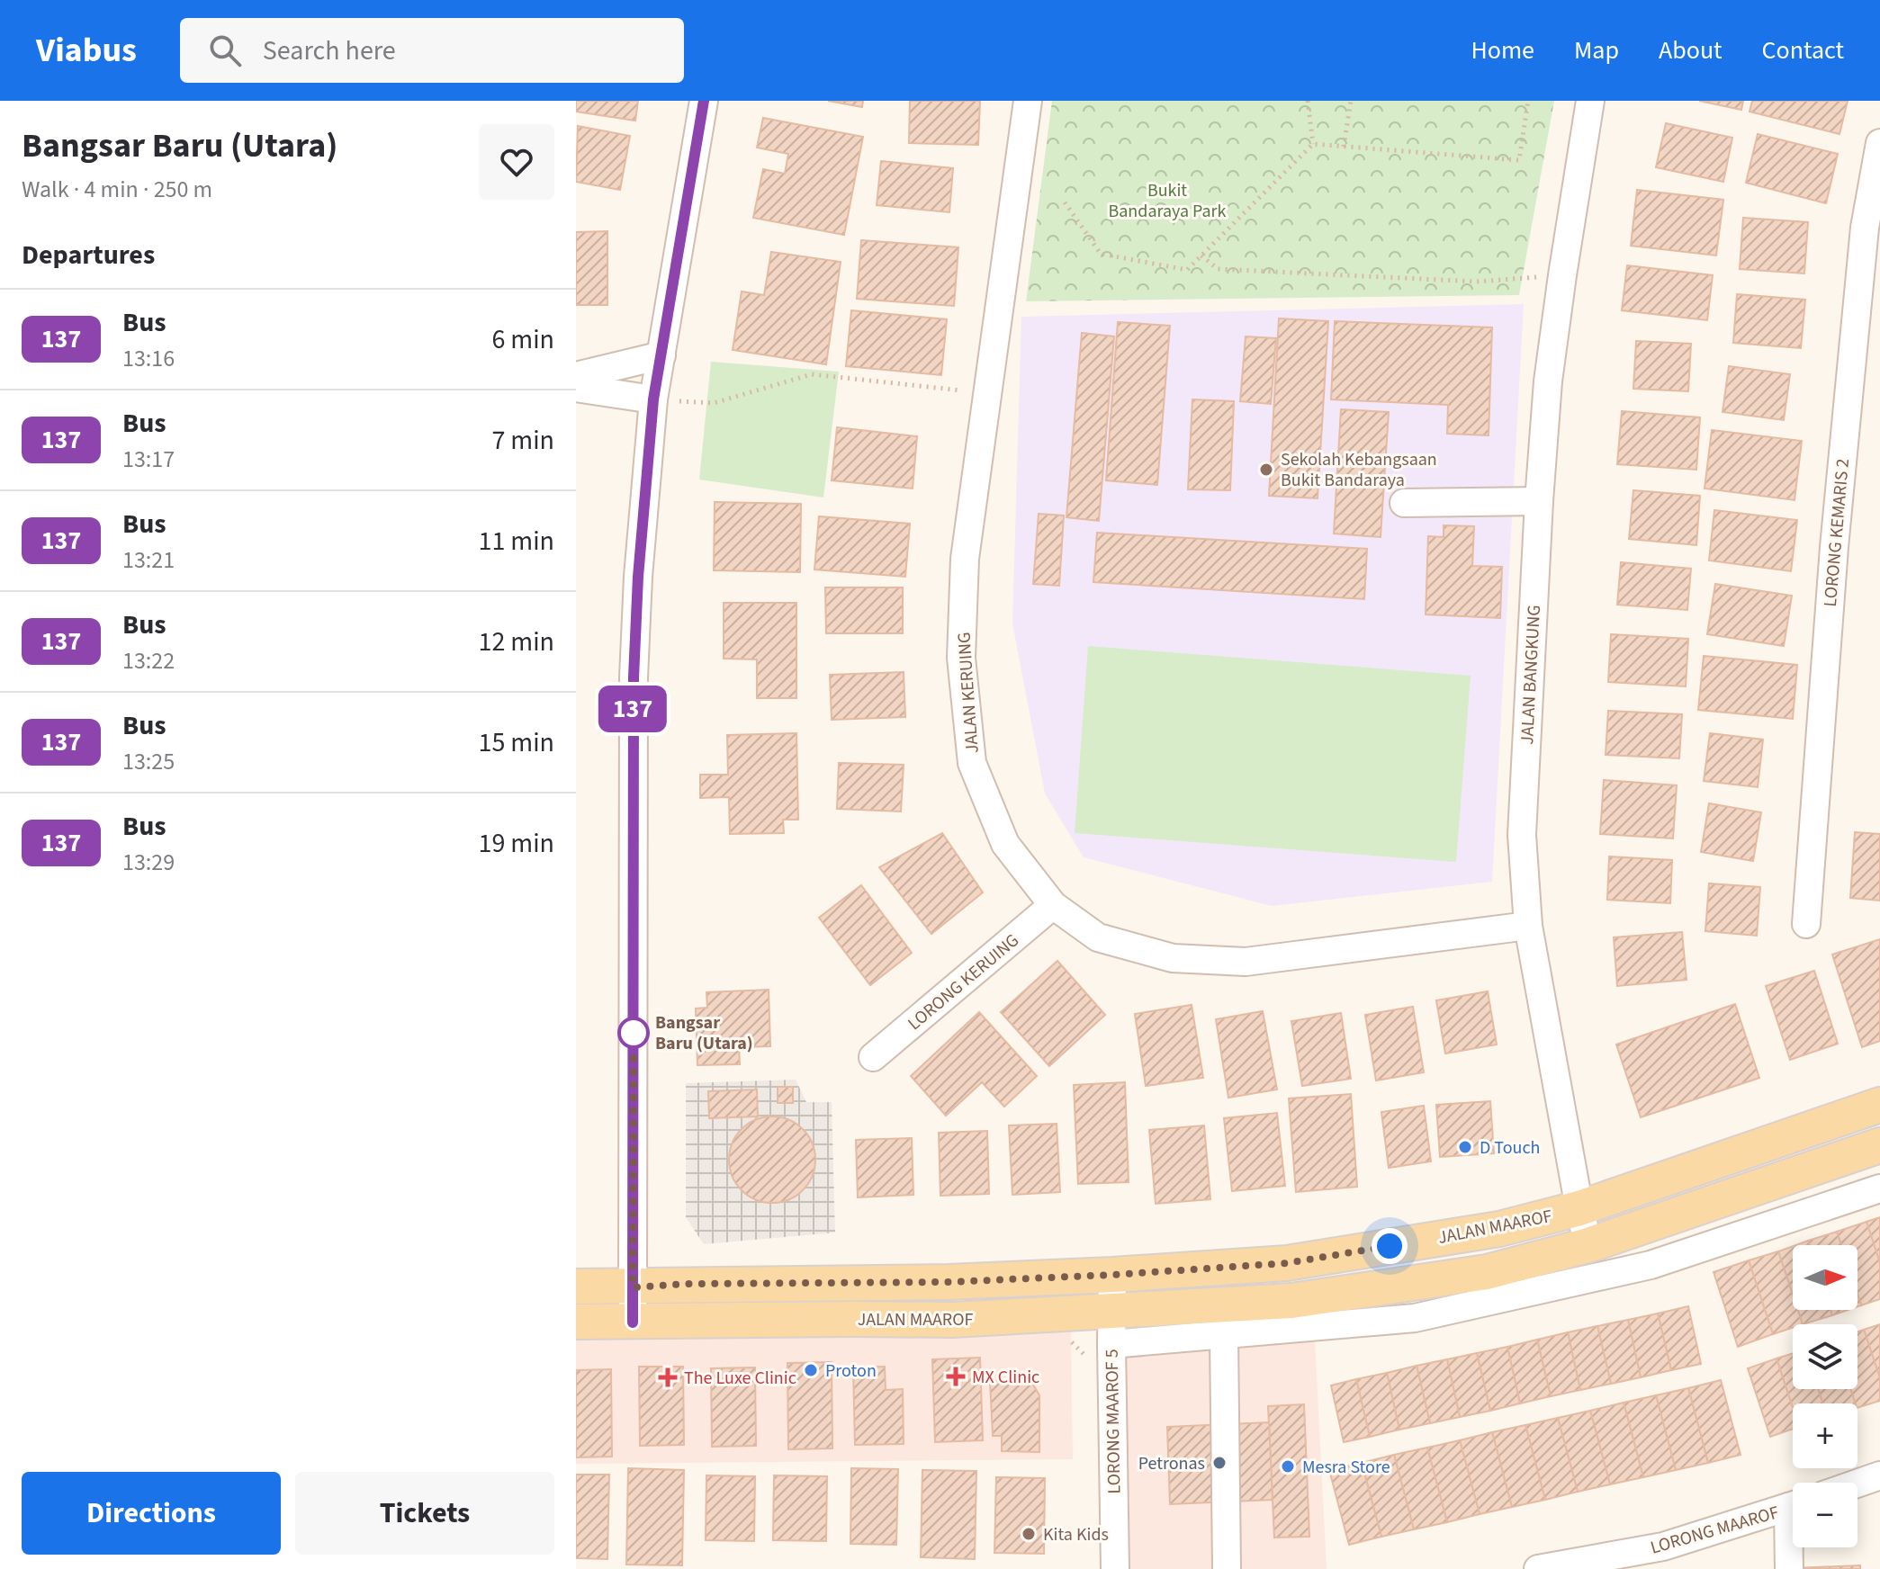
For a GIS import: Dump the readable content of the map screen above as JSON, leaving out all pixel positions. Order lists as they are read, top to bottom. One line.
{"streets":{"main road":["JALAN MAAROF"],"street":["LORONG KEMARIS 2","JALAN BANGKUNG","JALAN KERUING","LORONG KERUING","LORONG MAAROF 5","LORONG MAAROF"]},"crossings":[["JALAN BANGKUNG","JALAN KERUING"],["JALAN BANGKUNG","JALAN MAAROF"],["JALAN KERUING","LORONG KERUING"],["JALAN MAAROF","LORONG MAAROF 5"]],"parks":["Bukit Bandaraya Park"],"places":{"other":["Sekolah Kebangsaan Bukit Bandaraya","Bangsar Baru (Utara)","D Touch","Proton","Petronas","Mesra Store","Kita Kids"],"health":["MX Clinic","The Luxe Clinic"]},"lines":["bus line 137"],"north":"right","page":{"header":"Viabus","search":"Search here","nav":["Home","Map","About","Contact"],"heading":[["Bangsar Baru (Utara)","Walk · 4 min · 250 m"],"Departures"],"on_map":"137","list":[{"mark":"137","name":"Bus","note":"13:16","value":"6 min"},{"mark":"137","name":"Bus","note":"13:17","value":"7 min"},{"mark":"137","name":"Bus","note":"13:21","value":"11 min"},{"mark":"137","name":"Bus","note":"13:22","value":"12 min"},{"mark":"137","name":"Bus","note":"13:25","value":"15 min"},{"mark":"137","name":"Bus","note":"13:29","value":"19 min"}],"map_buttons":["+","−"],"buttons":["Directions","Tickets"]}}
